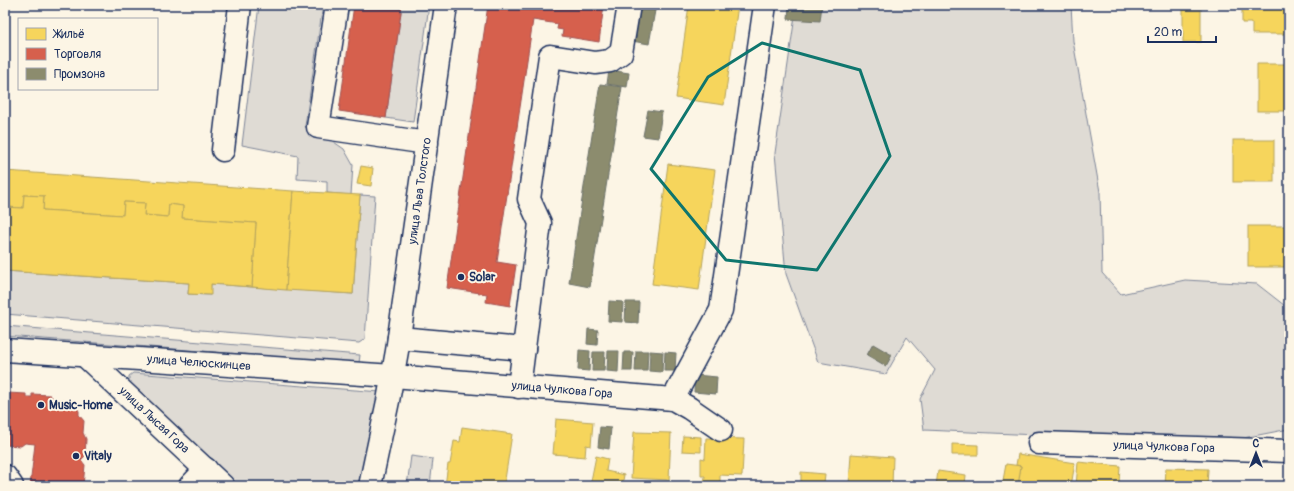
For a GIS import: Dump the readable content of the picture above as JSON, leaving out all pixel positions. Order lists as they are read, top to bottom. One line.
{"streets":{"street":["улица Льва Толстого","улица Челюскинцев","улица Чулкова Гора","улица Лысая Гора"]},"crossings":[["улица Льва Толстого","улица Челюскинцев"],["улица Льва Толстого","улица Чулкова Гора"],["улица Челюскинцев","улица Чулкова Гора"],["улица Челюскинцев","улица Лысая Гора"]],"places":["Solar","Music-Home","Vitaly"],"legend":["Жильё","Торговля","Промзона"],"scale_bar":"20 m","north":"top"}
